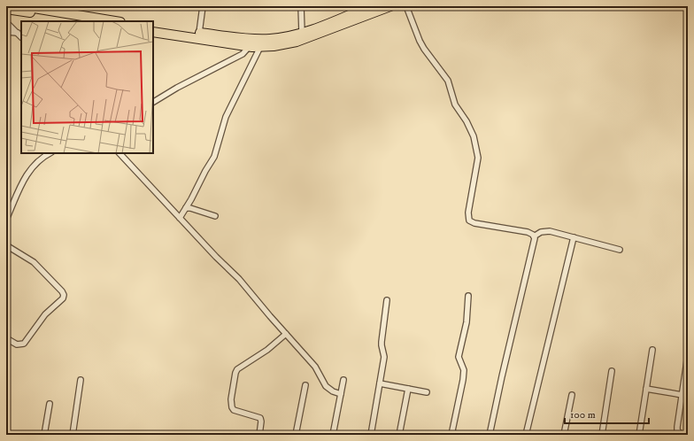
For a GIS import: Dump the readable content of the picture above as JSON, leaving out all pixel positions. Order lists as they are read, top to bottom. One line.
{"scale_bar":"100 m"}
